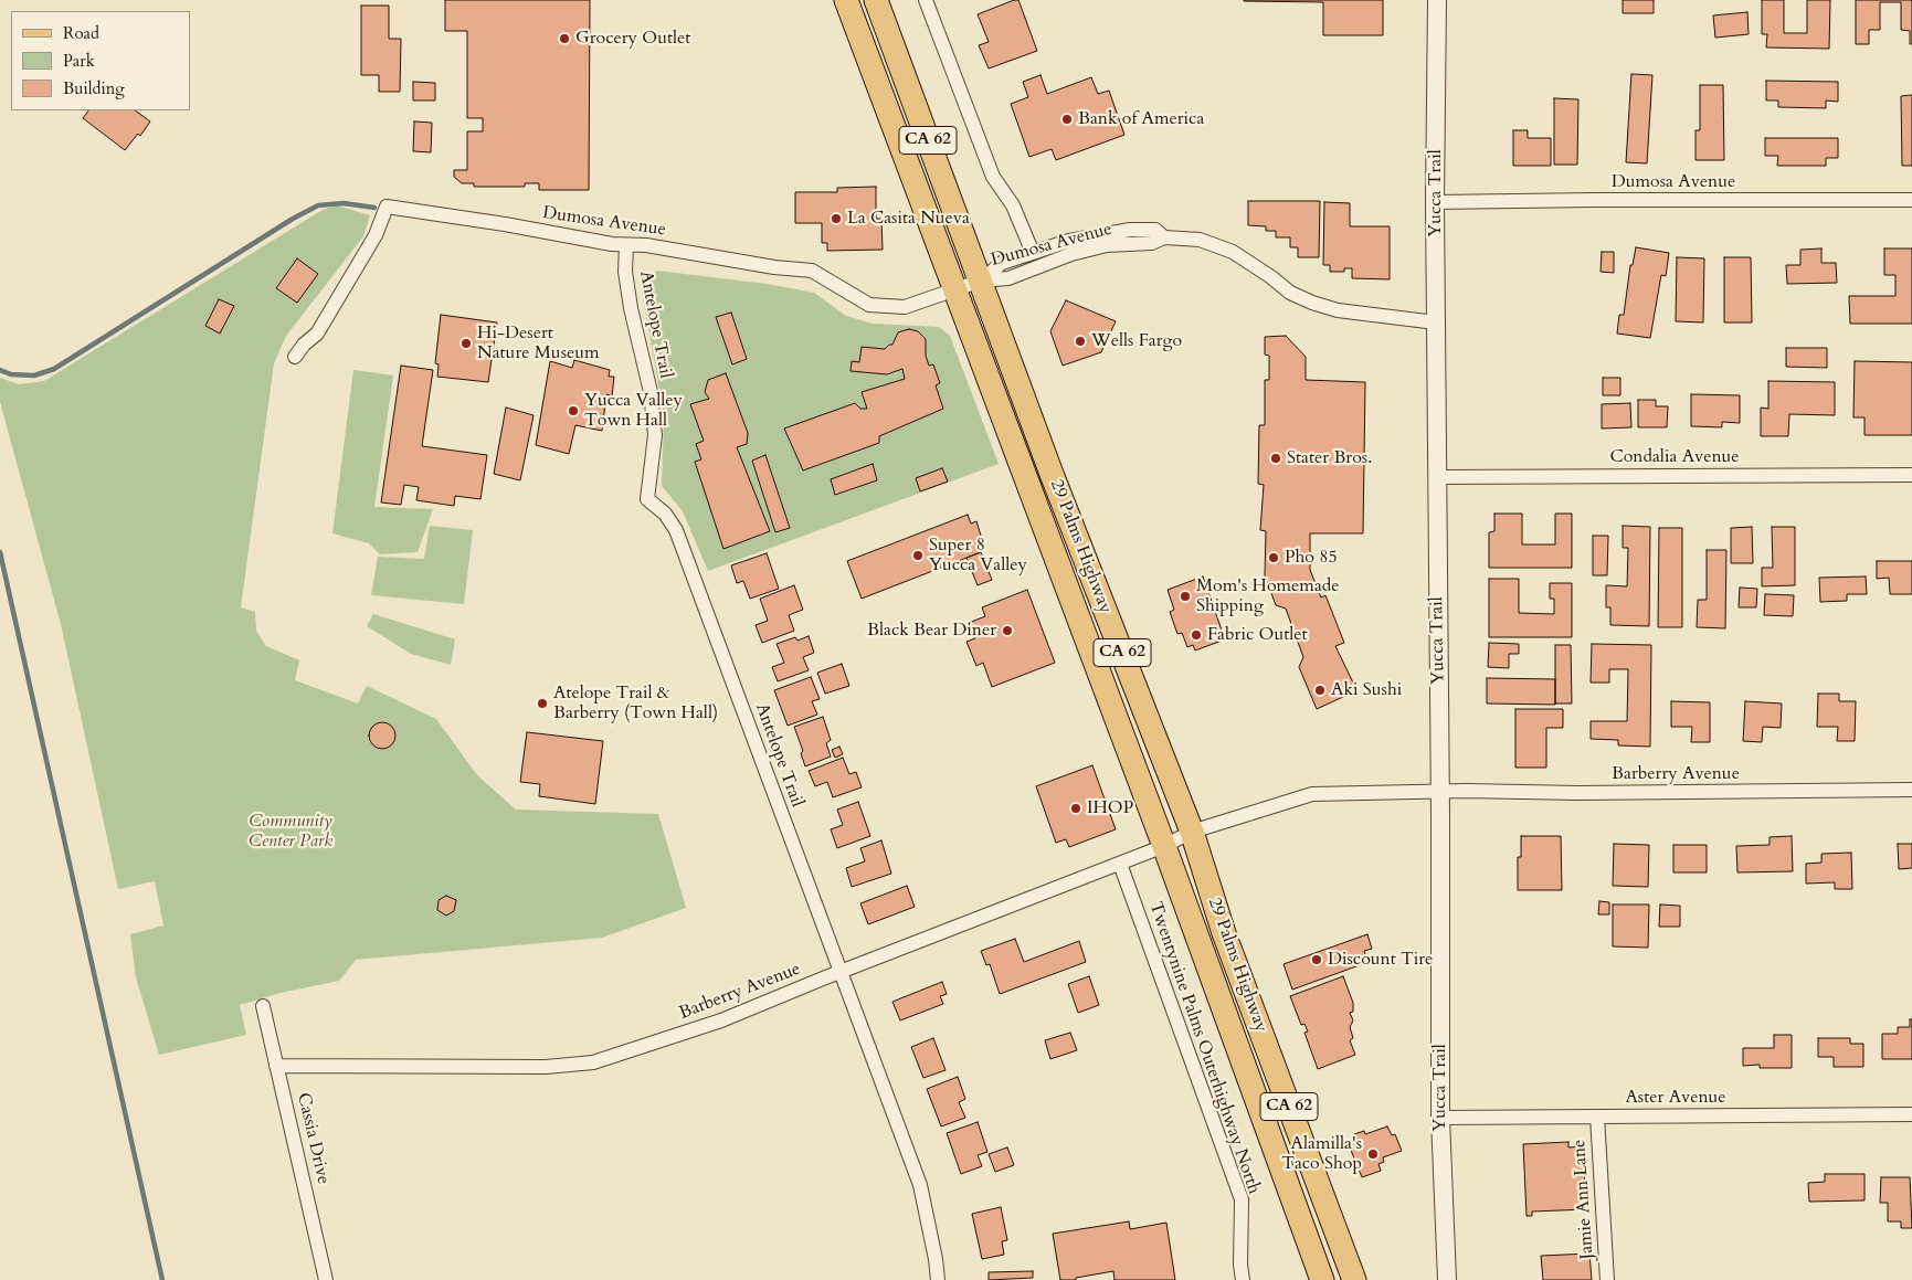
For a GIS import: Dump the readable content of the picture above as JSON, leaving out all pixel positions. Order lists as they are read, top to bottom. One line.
{"streets":{"main road":["CA 62","29 Palms Highway"],"street":["Dumosa Avenue","Yucca Trail","Antelope Trail","Condalia Avenue","Barberry Avenue","Twentynine Palms Outerhighway North","Aster Avenue","Cassia Drive","Jamie Ann Lane"]},"crossings":[["Dumosa Avenue","Yucca Trail"],["Dumosa Avenue","Antelope Trail"],["Dumosa Avenue","29 Palms Highway"],["Yucca Trail","Condalia Avenue"],["Yucca Trail","Barberry Avenue"],["Yucca Trail","Aster Avenue"],["Antelope Trail","Barberry Avenue"],["29 Palms Highway","Barberry Avenue"],["Barberry Avenue","Twentynine Palms Outerhighway North"],["Barberry Avenue","Cassia Drive"],["Aster Avenue","Jamie Ann Lane"]],"parks":["Community Center Park"],"places":["Grocery Outlet","Bank of America","La Casita Nueva","Wells Fargo","Hi-Desert Nature Museum","Yucca Valley Town Hall","Stater Bros.","Super 8 Yucca Valley","Pho 85","Mom's Homemade Shipping","Black Bear Diner","Fabric Outlet","Aki Sushi","Atelope Trail & Barberry (Town Hall)","IHOP","Discount Tire","Alamilla's Taco Shop"],"legend":["Road","Park","Building"]}
